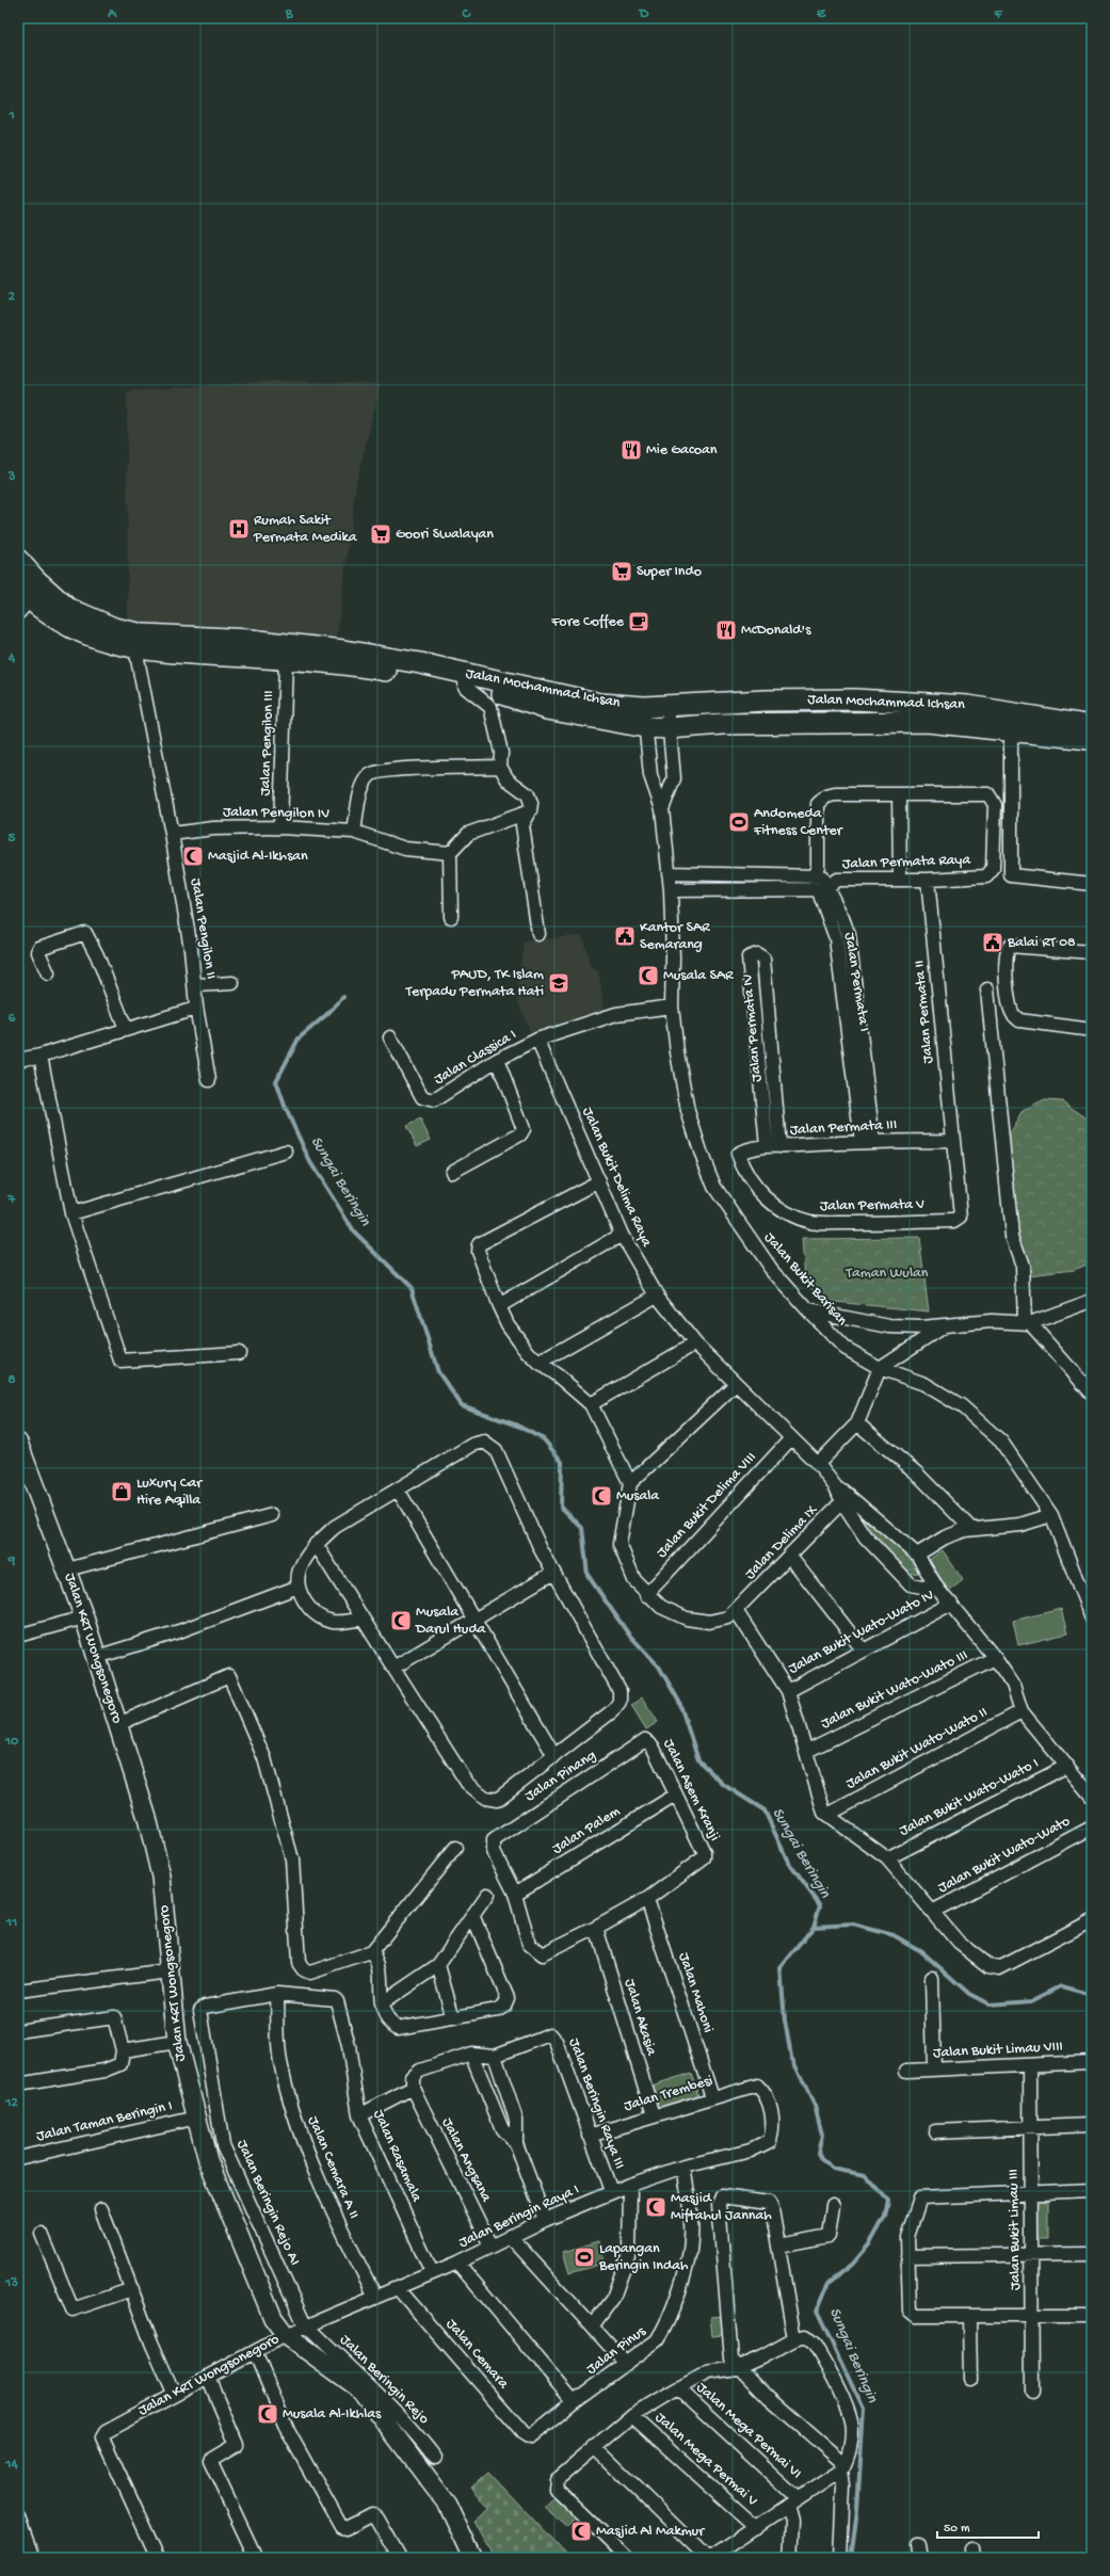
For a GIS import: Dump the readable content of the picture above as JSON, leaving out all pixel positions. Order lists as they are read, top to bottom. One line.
{"streets":{"main road":["Jalan Mochammad Ichsan"],"street":["Jalan Pengilon III","Jalan Pengilon IV","Jalan Permata Raya","Jalan Pengilon II","Jalan Permata I","Jalan Permata II","Jalan Permata IV","Jalan Classica I","Jalan Permata III","Jalan Bukit Delima Raya","Jalan Permata V","Jalan Bukit Barisan","Jalan Bukit Delima VIII","Jalan Delima IX","Jalan Bukit Wato-Wato IV","Jalan KRT Wongsonegoro","Jalan Bukit Wato-Wato III","Jalan Bukit Wato-Wato II","Jalan Pinang","Jalan Asem Kranji","Jalan Bukit Wato-Wato I","Jalan Palem","Jalan Bukit Wato-Wato","Jalan Mahoni","Jalan Akasia","Jalan Bukit Limau VIII","Jalan Trembesi","Jalan Beringin Raya III","Jalan Taman Beringin I","Jalan Rasamala","Jalan Angsana","Jalan Cemara A II","Jalan Beringin Rejo AI","Jalan Beringin Raya I","Jalan Bukit Limau III","Jalan Pinus","Jalan Cemara","Jalan Beringin Rejo","Jalan Mega Permai VI","Jalan Mega Permai V"]},"crossings":[["Jalan Mochammad Ichsan","Jalan Pengilon III"],["Jalan Mochammad Ichsan","Jalan Pengilon II"],["Jalan Mochammad Ichsan","Jalan Bukit Barisan"],["Jalan Pengilon III","Jalan Pengilon IV"],["Jalan Pengilon IV","Jalan Pengilon II"],["Jalan Permata Raya","Jalan Permata I"],["Jalan Permata Raya","Jalan Permata II"],["Jalan Permata Raya","Jalan Bukit Barisan"],["Jalan Permata I","Jalan Permata III"],["Jalan Permata II","Jalan Permata III"],["Jalan Permata II","Jalan Permata V"],["Jalan Permata IV","Jalan Permata III"],["Jalan Classica I","Jalan Bukit Delima Raya"],["Jalan Classica I","Jalan Bukit Barisan"],["Jalan Permata III","Jalan Permata V"],["Jalan Bukit Delima Raya","Jalan Bukit Delima VIII"],["Jalan Bukit Delima Raya","Jalan Delima IX"],["Jalan KRT Wongsonegoro","Jalan Taman Beringin I"],["Jalan KRT Wongsonegoro","Jalan Beringin Raya I"],["Jalan Bukit Wato-Wato II","Jalan Bukit Wato-Wato"],["Jalan Pinang","Jalan Asem Kranji"],["Jalan Pinang","Jalan Palem"],["Jalan Asem Kranji","Jalan Palem"],["Jalan Asem Kranji","Jalan Mahoni"],["Jalan Bukit Wato-Wato I","Jalan Bukit Wato-Wato"],["Jalan Mahoni","Jalan Trembesi"],["Jalan Akasia","Jalan Trembesi"],["Jalan Bukit Limau VIII","Jalan Bukit Limau III"],["Jalan Trembesi","Jalan Beringin Raya III"],["Jalan Trembesi","Jalan Beringin Raya I"],["Jalan Beringin Raya III","Jalan Beringin Raya I"],["Jalan Rasamala","Jalan Cemara A II"],["Jalan Rasamala","Jalan Beringin Rejo AI"],["Jalan Rasamala","Jalan Beringin Raya I"],["Jalan Angsana","Jalan Beringin Raya I"],["Jalan Cemara A II","Jalan Beringin Rejo AI"],["Jalan Cemara A II","Jalan Beringin Raya I"],["Jalan Beringin Rejo AI","Jalan Beringin Raya I"],["Jalan Beringin Rejo AI","Jalan Beringin Rejo"],["Jalan Beringin Raya I","Jalan Pinus"],["Jalan Beringin Raya I","Jalan Cemara"],["Jalan Beringin Raya I","Jalan Beringin Rejo"],["Jalan Pinus","Jalan Cemara"]],"water":["Sungai Beringin"],"parks":["Taman Wulan"],"places":{"restaurant":["Mie Gacoan","McDonald's"],"hospital":["Rumah Sakit Permata Medika"],"supermarket":["Goori Swalayan","Super Indo"],"cafe":["Fore Coffee"],"sports":["Andomeda Fitness Center","Lapangan Beringin Indah"],"mosque":["Masjid Al-Ikhsan","Musala SAR","Musala","Musala Darul Huda","Masjid Miftahul Jannah","Musala Al-Ikhlas","Masjid Al Makmur"],"public building":["Kantor SAR Semarang","Balai RT 08"],"school or university":["PAUD, TK Islam Terpadu Permata Hati"],"shop":["Luxury Car Hire Aqilla"]},"scale_bar":"50 m","grid":{"columns":["A","B","C","D","E","F"],"rows":["1","2","3","4","5","6","7","8","9","10","11","12","13","14"]}}
